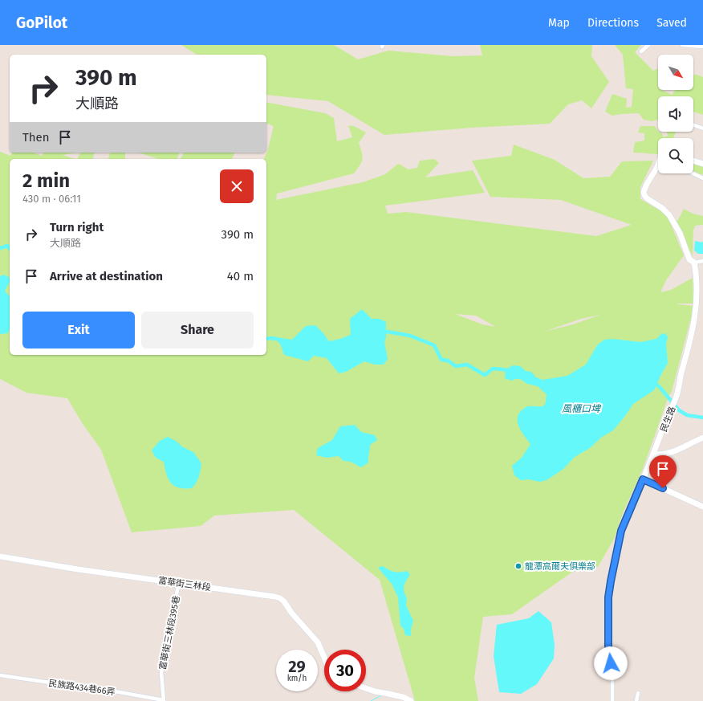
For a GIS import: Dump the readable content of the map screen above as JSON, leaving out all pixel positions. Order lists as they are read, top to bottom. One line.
{"streets":{"street":["民生路","富華街三林段","富華街三林段395巷","民族路434巷66弄"]},"crossings":[["富華街三林段","富華街三林段395巷"],["富華街三林段395巷","民族路434巷66弄"]],"water":["風櫃口埤"],"places":["龍潭高爾夫俱樂部"],"north":"bottom right","page":{"header":"GoPilot","nav":["Map","Directions","Saved"],"turn":["390 m","大順路"],"then":"Then","heading":["2 min","430 m · 06:11"],"list":[{"name":"Turn right","note":"大順路","value":"390 m"},{"name":"Arrive at destination","value":"40 m"}],"buttons":["Exit","Share"],"speed":"29 km/h","limit":"30"}}
